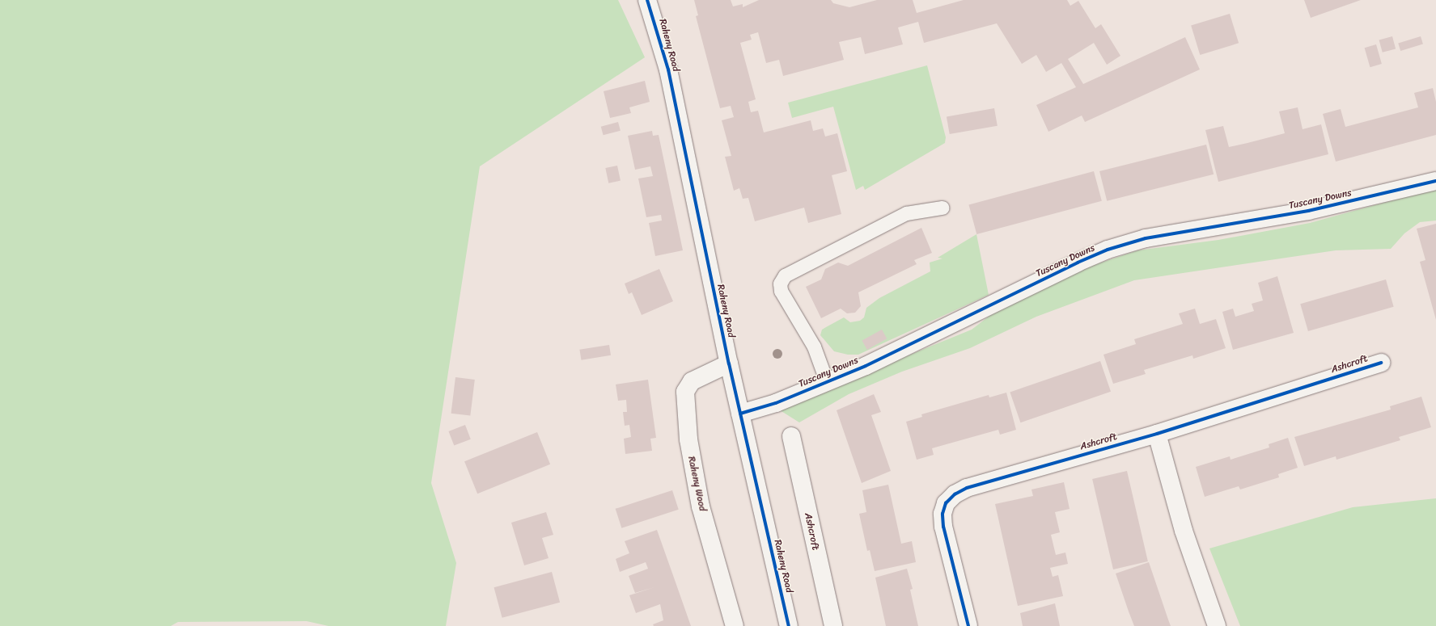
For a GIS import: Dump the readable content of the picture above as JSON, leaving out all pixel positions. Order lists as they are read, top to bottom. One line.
{"streets":{"street":["Raheny Road","Tuscany Downs","Ashcroft","Raheny Wood"]},"crossings":[["Raheny Road","Tuscany Downs"],["Raheny Road","Raheny Wood"]]}
